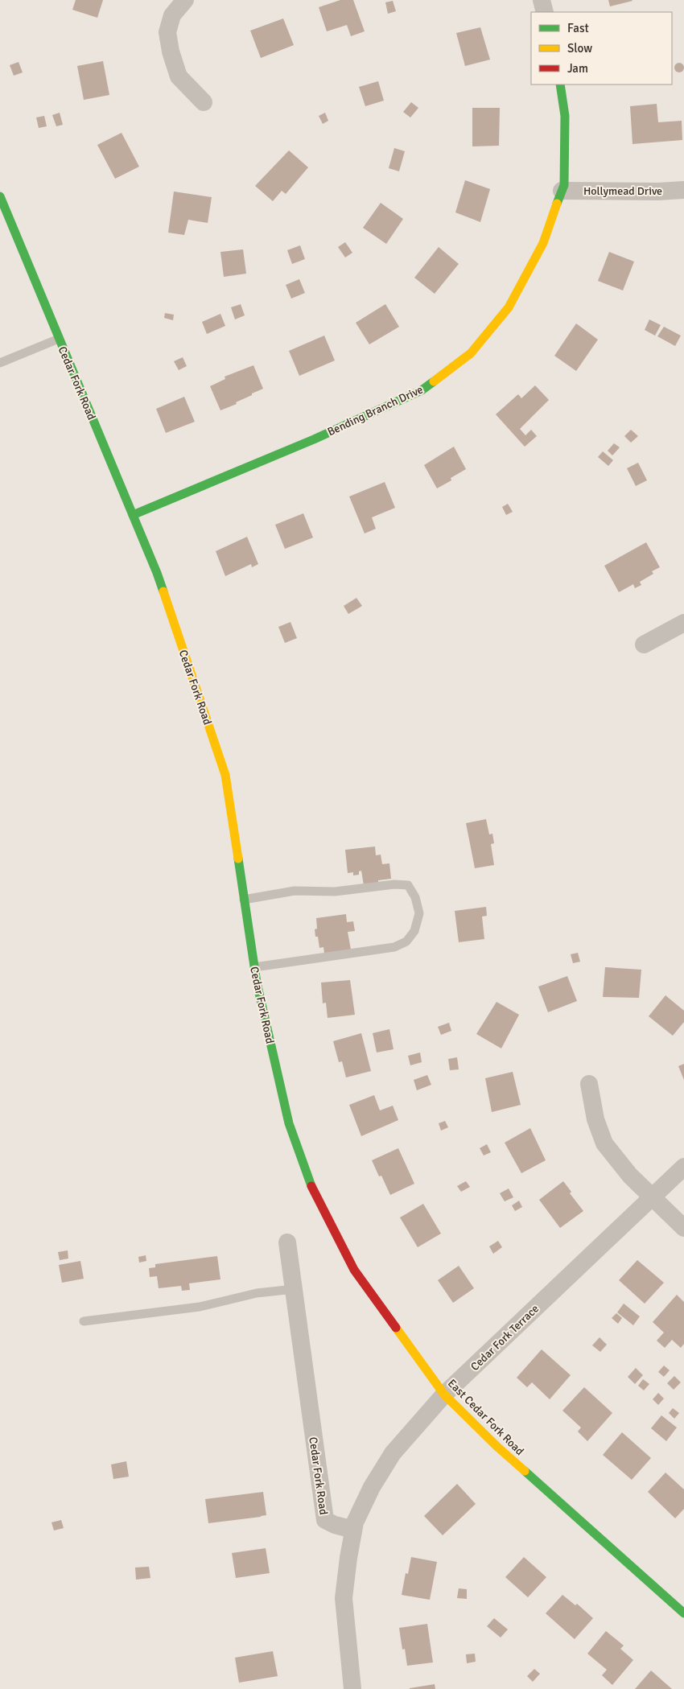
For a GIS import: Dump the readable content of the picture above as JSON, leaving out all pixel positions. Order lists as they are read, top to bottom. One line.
{"streets":{"street":["Hollymead Drive","Cedar Fork Road","Bending Branch Drive","Cedar Fork Terrace","East Cedar Fork Road"]},"crossings":[["Hollymead Drive","Bending Branch Drive"],["Cedar Fork Road","Bending Branch Drive"],["Cedar Fork Road","Cedar Fork Terrace"],["Cedar Fork Road","East Cedar Fork Road"],["Cedar Fork Terrace","East Cedar Fork Road"]],"legend":["Fast","Slow","Jam"]}
